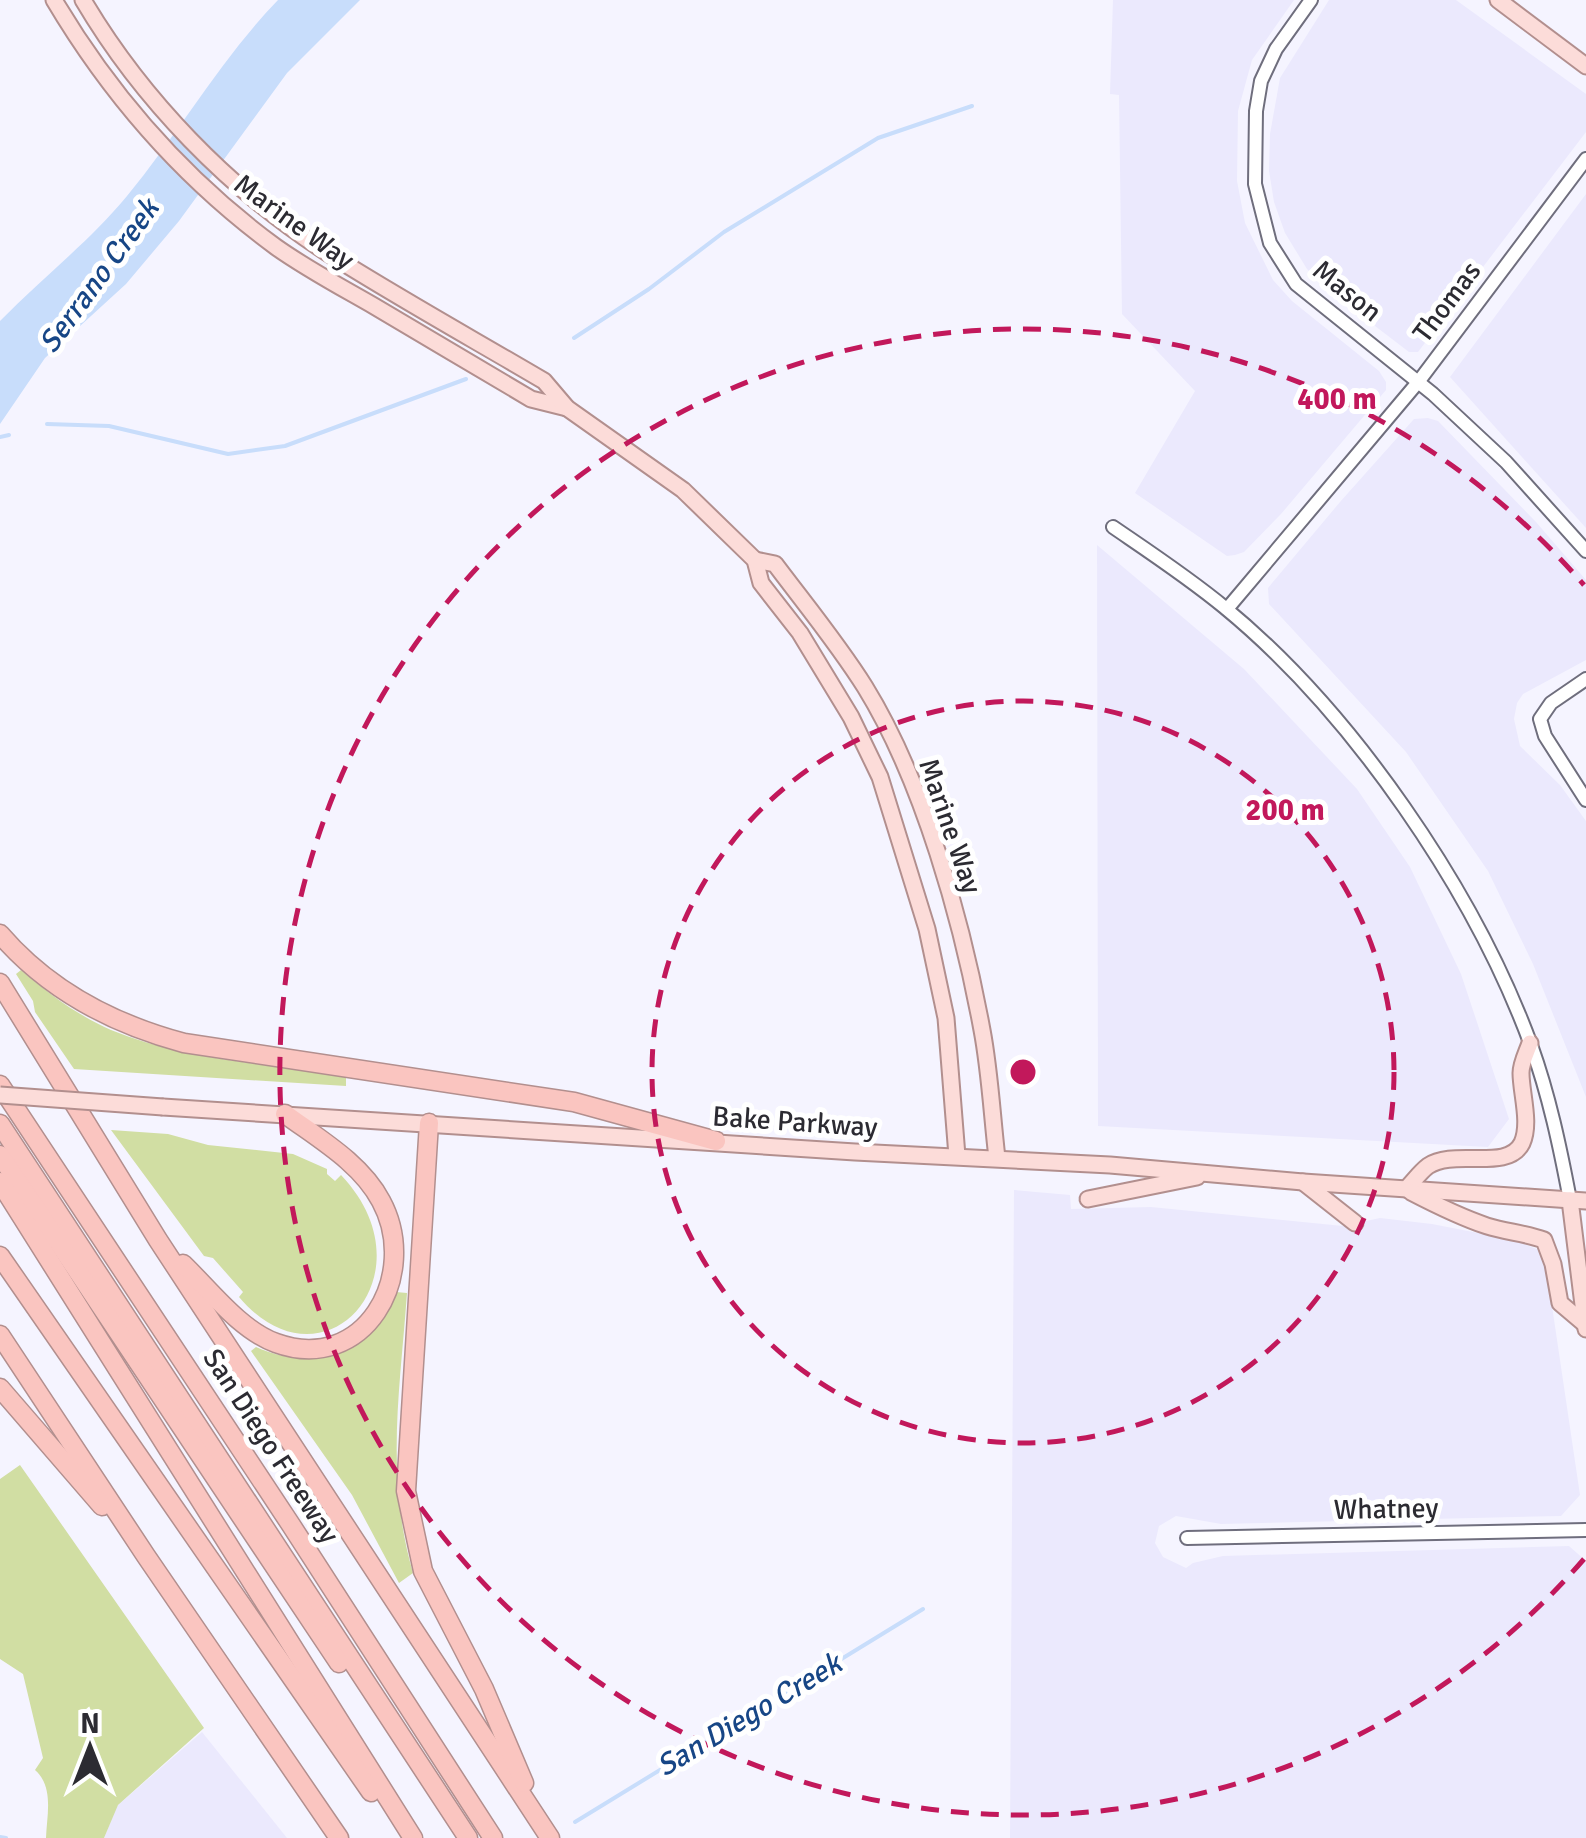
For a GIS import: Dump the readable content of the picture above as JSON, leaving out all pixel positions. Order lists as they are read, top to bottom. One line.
{"streets":{"highway":["San Diego Freeway"],"main road":["Marine Way","Bake Parkway"],"street":["Mason","Thomas","Whatney"]},"crossings":[["Marine Way","Bake Parkway"],["Mason","Thomas"]],"water":["Serrano Creek","San Diego Creek"],"north":"top","rings":["400 m","200 m"]}
